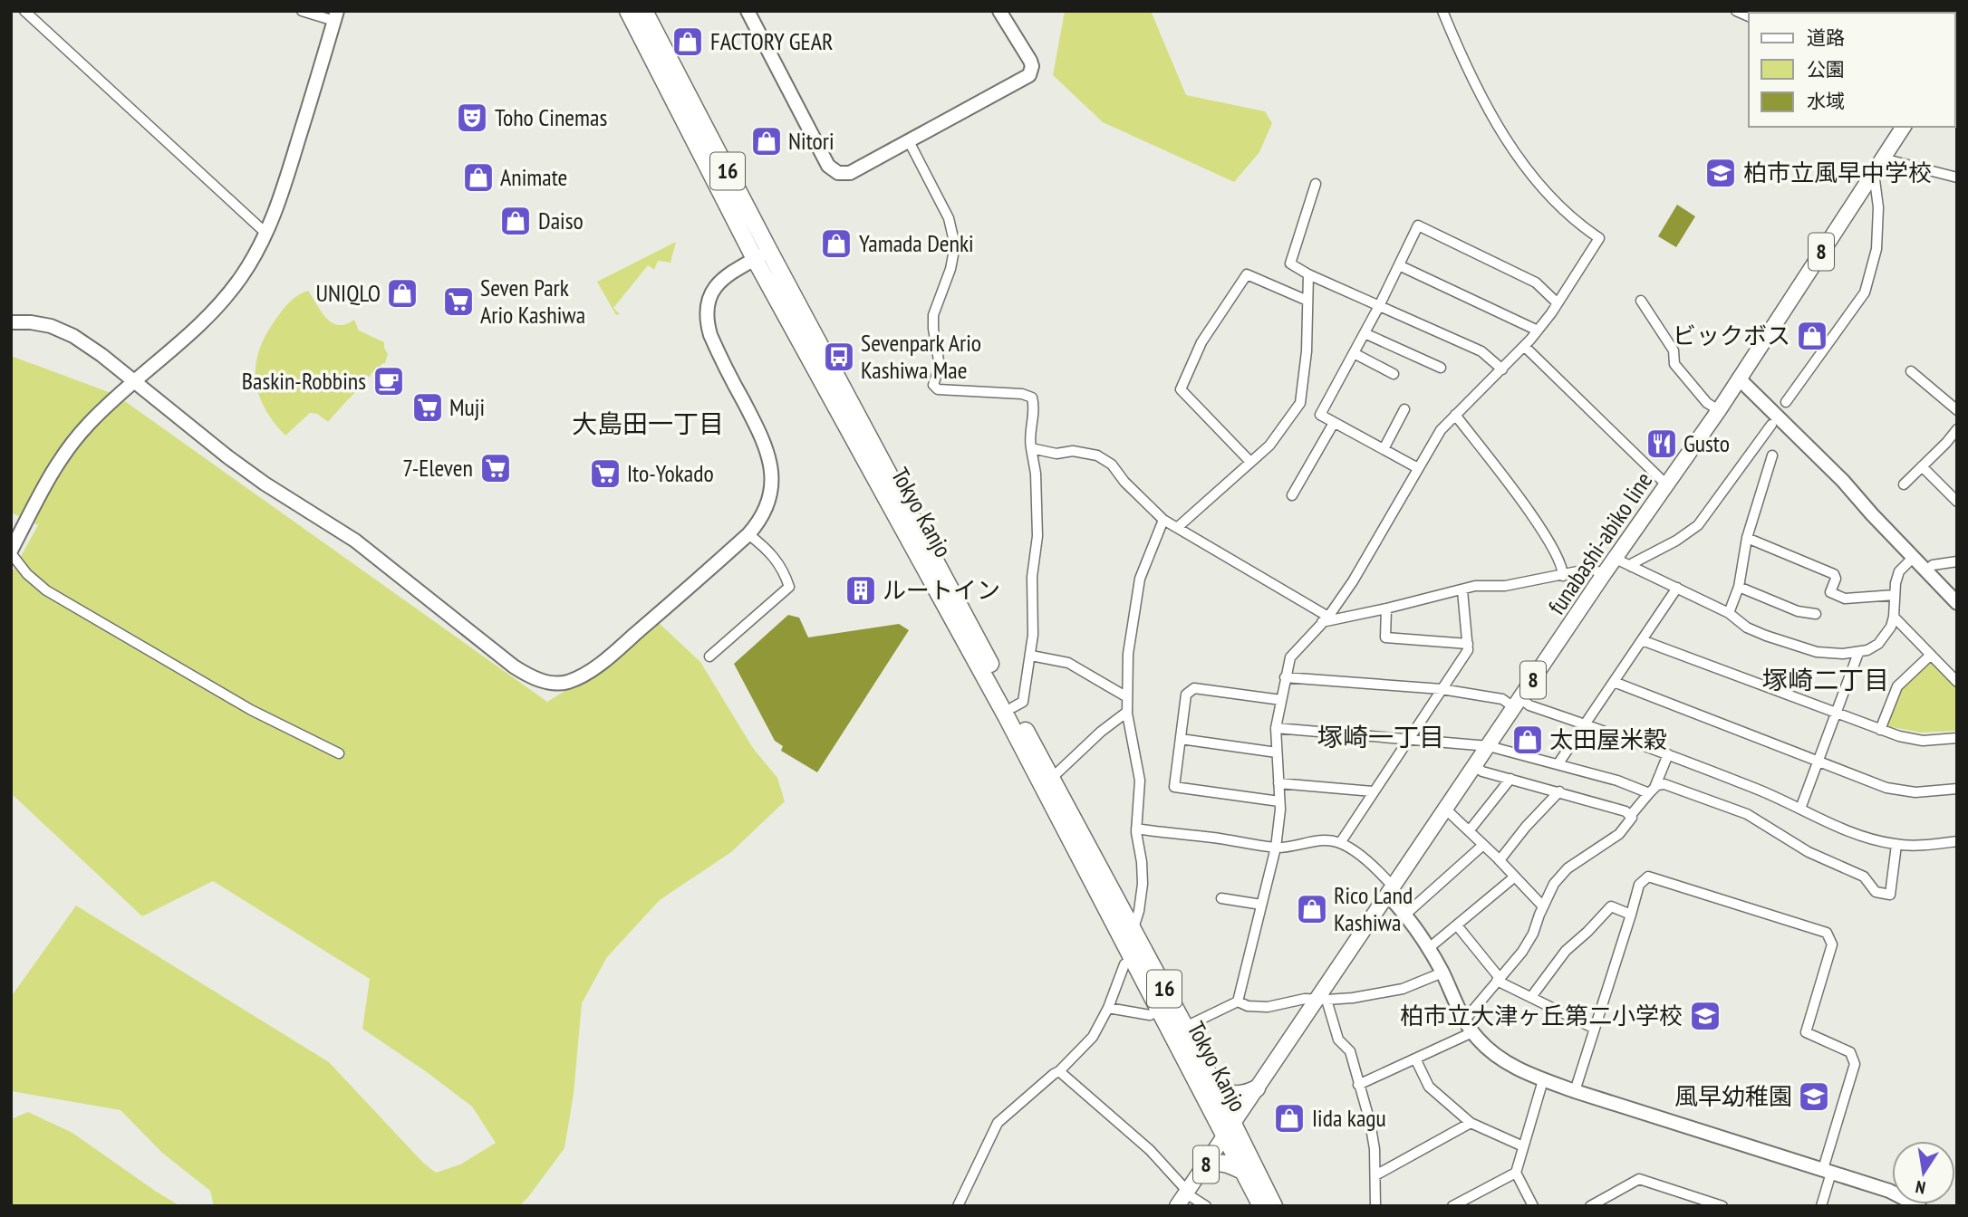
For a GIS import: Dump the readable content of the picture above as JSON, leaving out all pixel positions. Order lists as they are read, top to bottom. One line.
{"streets":{"highway":["16","Tokyo Kanjo"],"main road":["8","funabashi-abiko line"]},"crossings":[["8","Tokyo Kanjo"],["8","funabashi-abiko line"]],"districts":["大島田一丁目","塚崎二丁目","塚崎一丁目"],"places":{"shop":["FACTORY GEAR","Nitori","Animate","Daiso","Yamada Denki","UNIQLO","ビックボス","太田屋米穀","Rico Land Kashiwa","Iida kagu"],"theatre":["Toho Cinemas"],"school or university":["柏市立風早中学校","柏市立大津ヶ丘第二小学校","風早幼稚園"],"supermarket":["Seven Park Ario Kashiwa","Muji","7-Eleven","Ito-Yokado"],"bus stop":["Sevenpark Ario Kashiwa Mae"],"cafe":["Baskin-Robbins"],"restaurant":["Gusto"],"building":["ルートイン"]},"legend":["道路","公園","水域"],"north":"bottom"}
